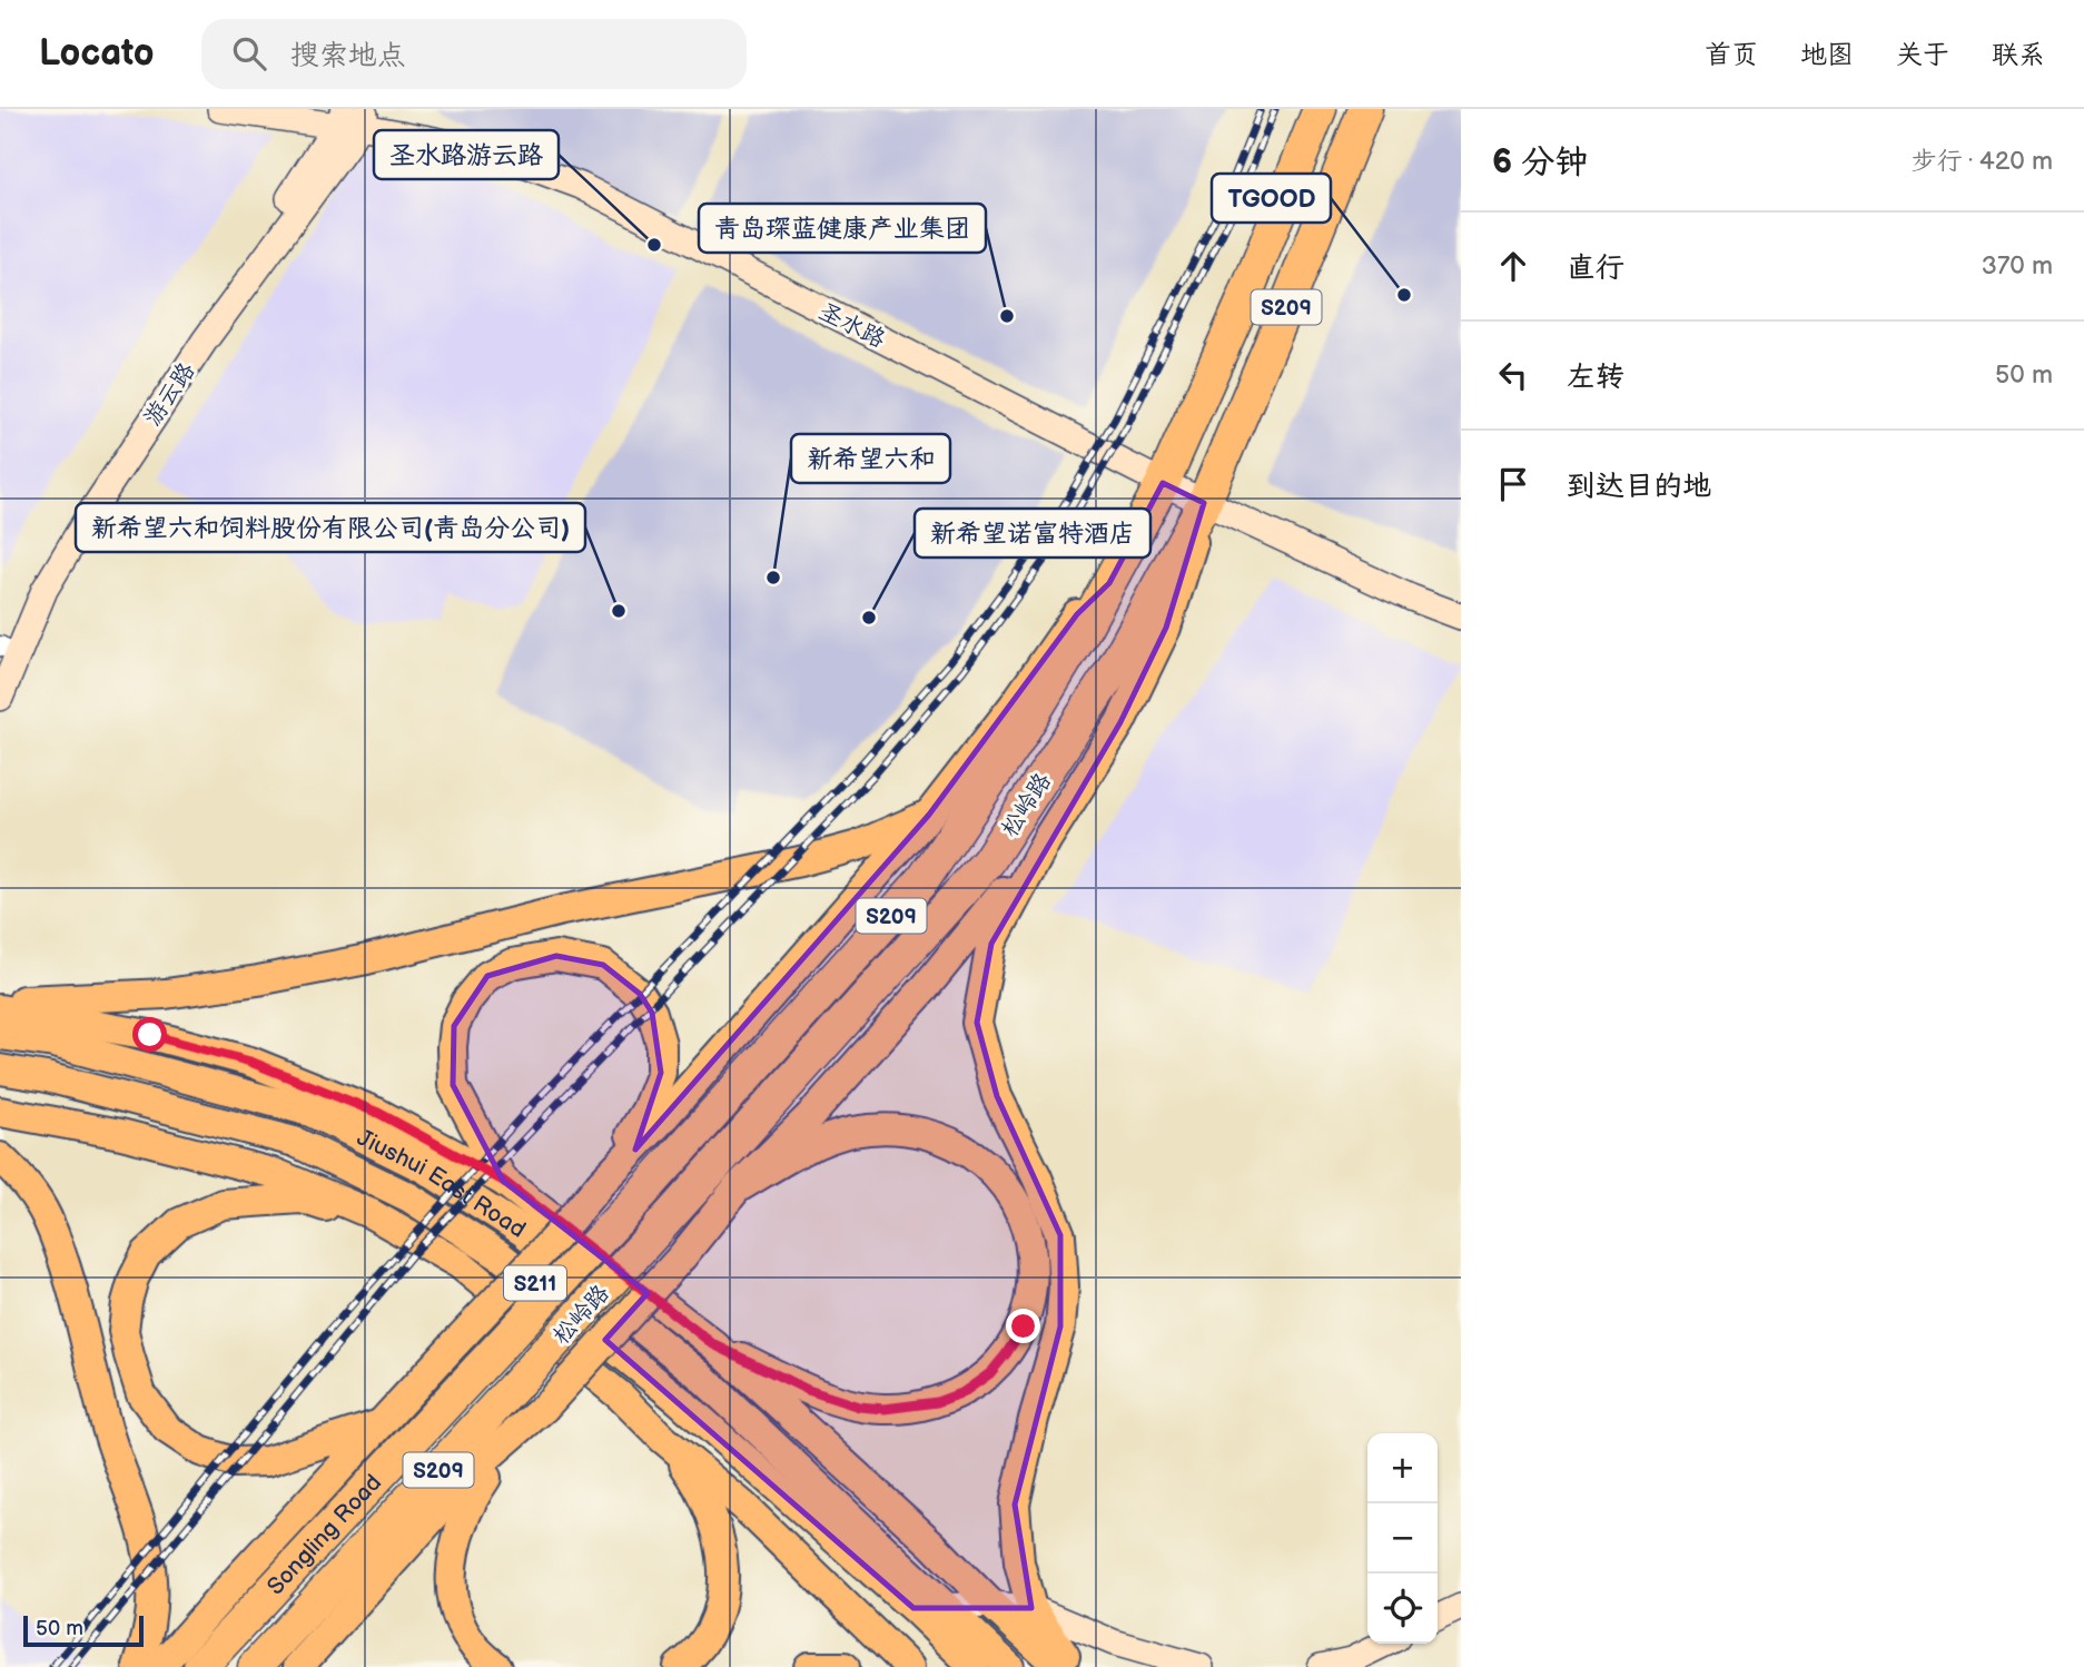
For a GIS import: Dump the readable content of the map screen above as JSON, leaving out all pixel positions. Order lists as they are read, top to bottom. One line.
{"streets":{"highway":["S209","松岭路","Songling Road"],"main road":["Jiushui East Road","S211"],"street":["圣水路","游云路"]},"crossings":[["圣水路","游云路"],["圣水路","松岭路"],["松岭路","Songling Road"]],"places":["圣水路游云路","TGOOD","青岛琛蓝健康产业集团","新希望六和","新希望六和饲料股份有限公司(青岛分公司)","新希望诺富特酒店"],"scale_bar":"50 m","page":{"header":"Locato","search":"搜索地点","nav":["首页","地图","关于","联系"],"heading":["6 分钟","步行 · 420 m"],"list":[["直行","370 m"],["左转","50 m"],"到达目的地"],"map_buttons":["+","−"],"scale":"50 m"}}
